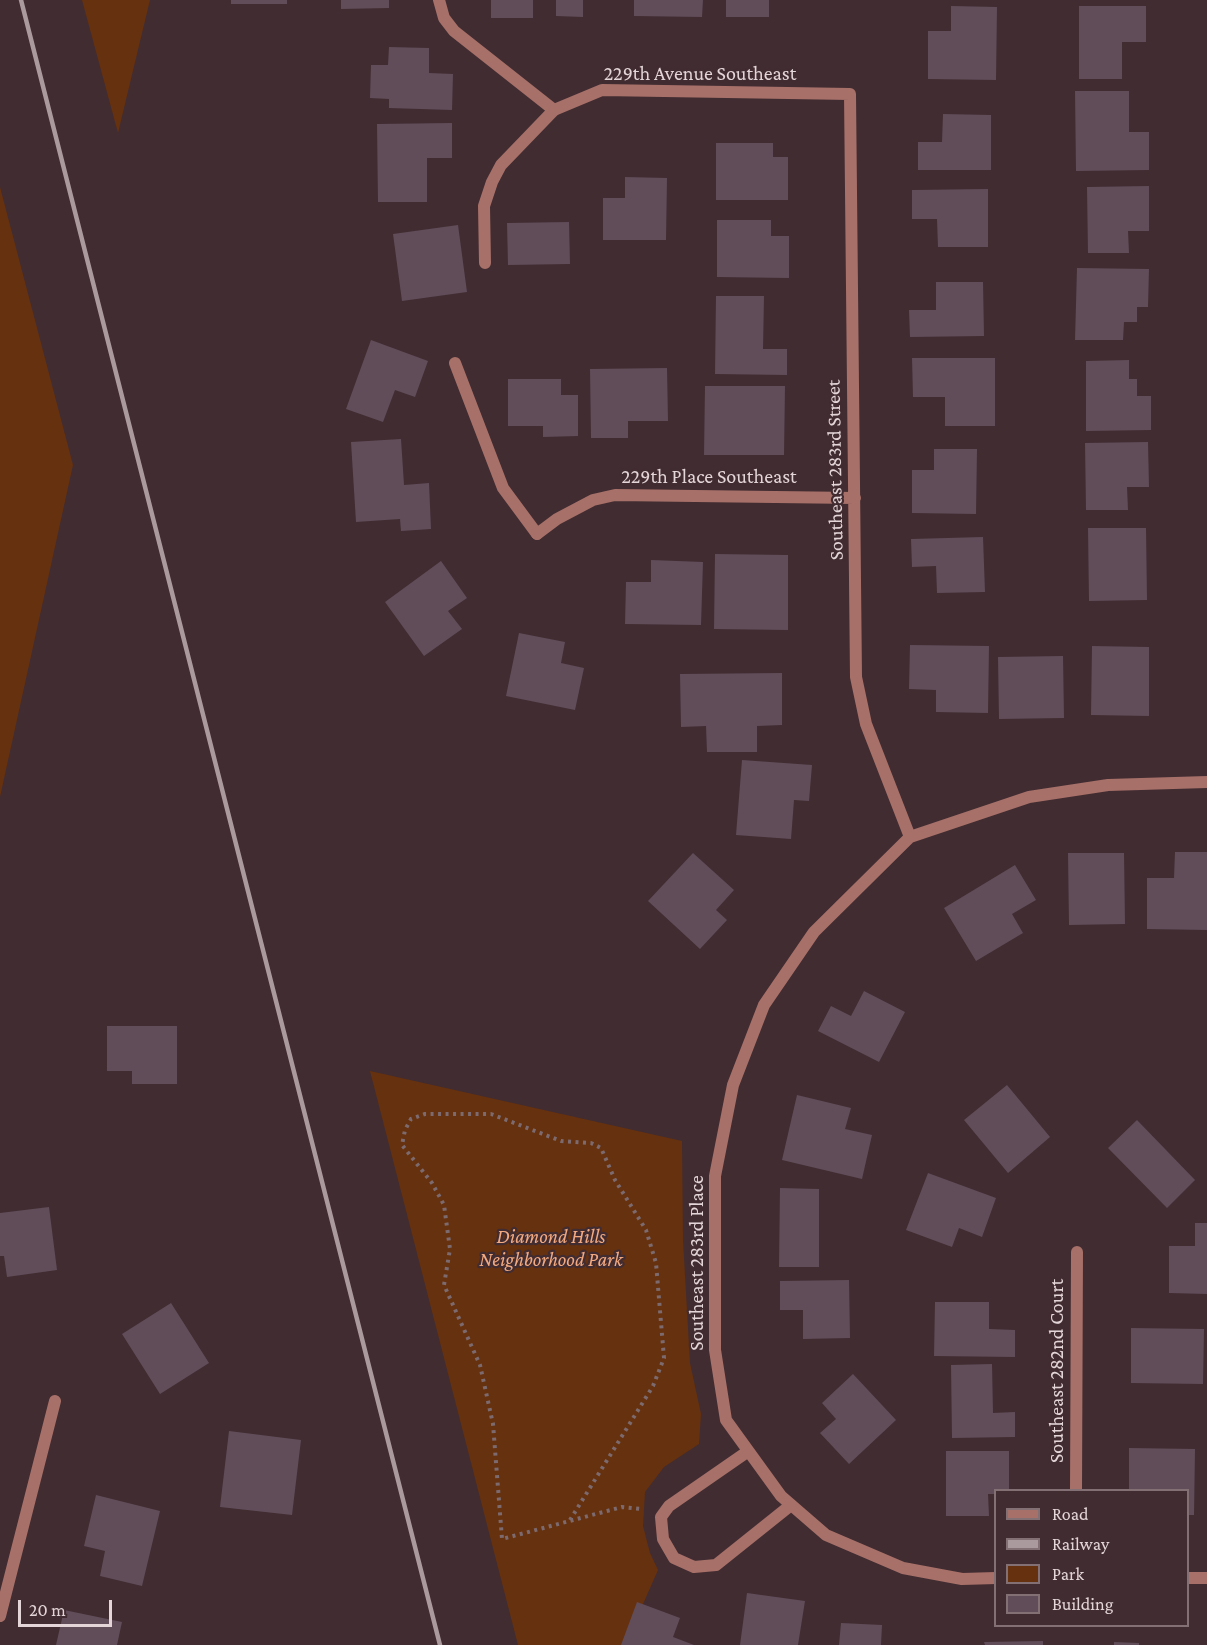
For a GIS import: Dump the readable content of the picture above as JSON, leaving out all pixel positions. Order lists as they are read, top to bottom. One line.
{"streets":{"street":["229th Avenue Southeast","Southeast 283rd Street","229th Place Southeast","Southeast 283rd Place","Southeast 282nd Court"]},"crossings":[["229th Avenue Southeast","Southeast 283rd Street"],["Southeast 283rd Street","229th Place Southeast"],["Southeast 283rd Street","Southeast 283rd Place"]],"parks":["Diamond Hills Neighborhood Park"],"legend":["Road","Railway","Park","Building"],"scale_bar":"20 m"}
